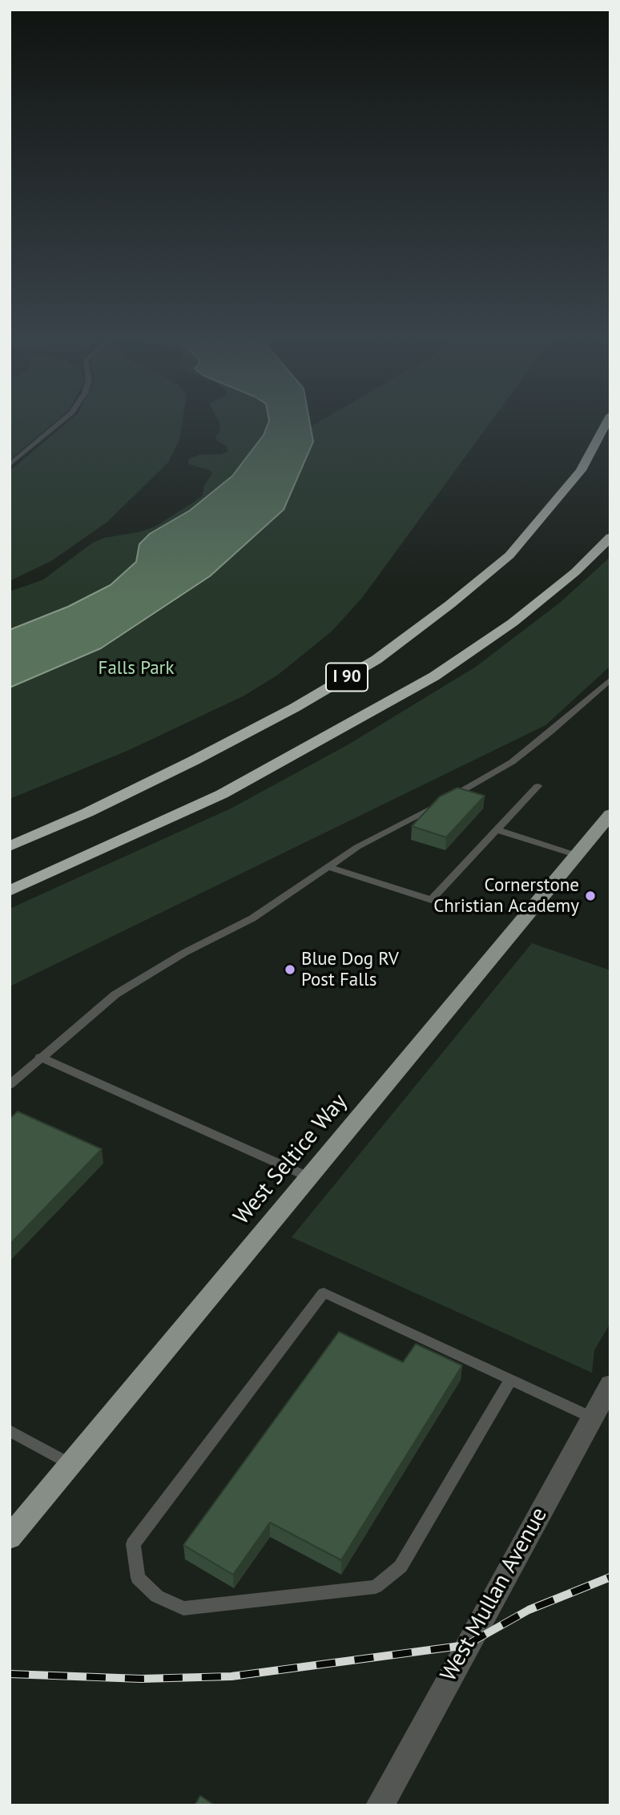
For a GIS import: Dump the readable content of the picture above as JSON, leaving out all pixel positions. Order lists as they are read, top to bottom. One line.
{"streets":{"highway":["I 90"],"main road":["West Seltice Way"],"street":["West Mullan Avenue"]},"parks":["Falls Park"],"places":["Cornerstone Christian Academy","Blue Dog RV Post Falls"]}
